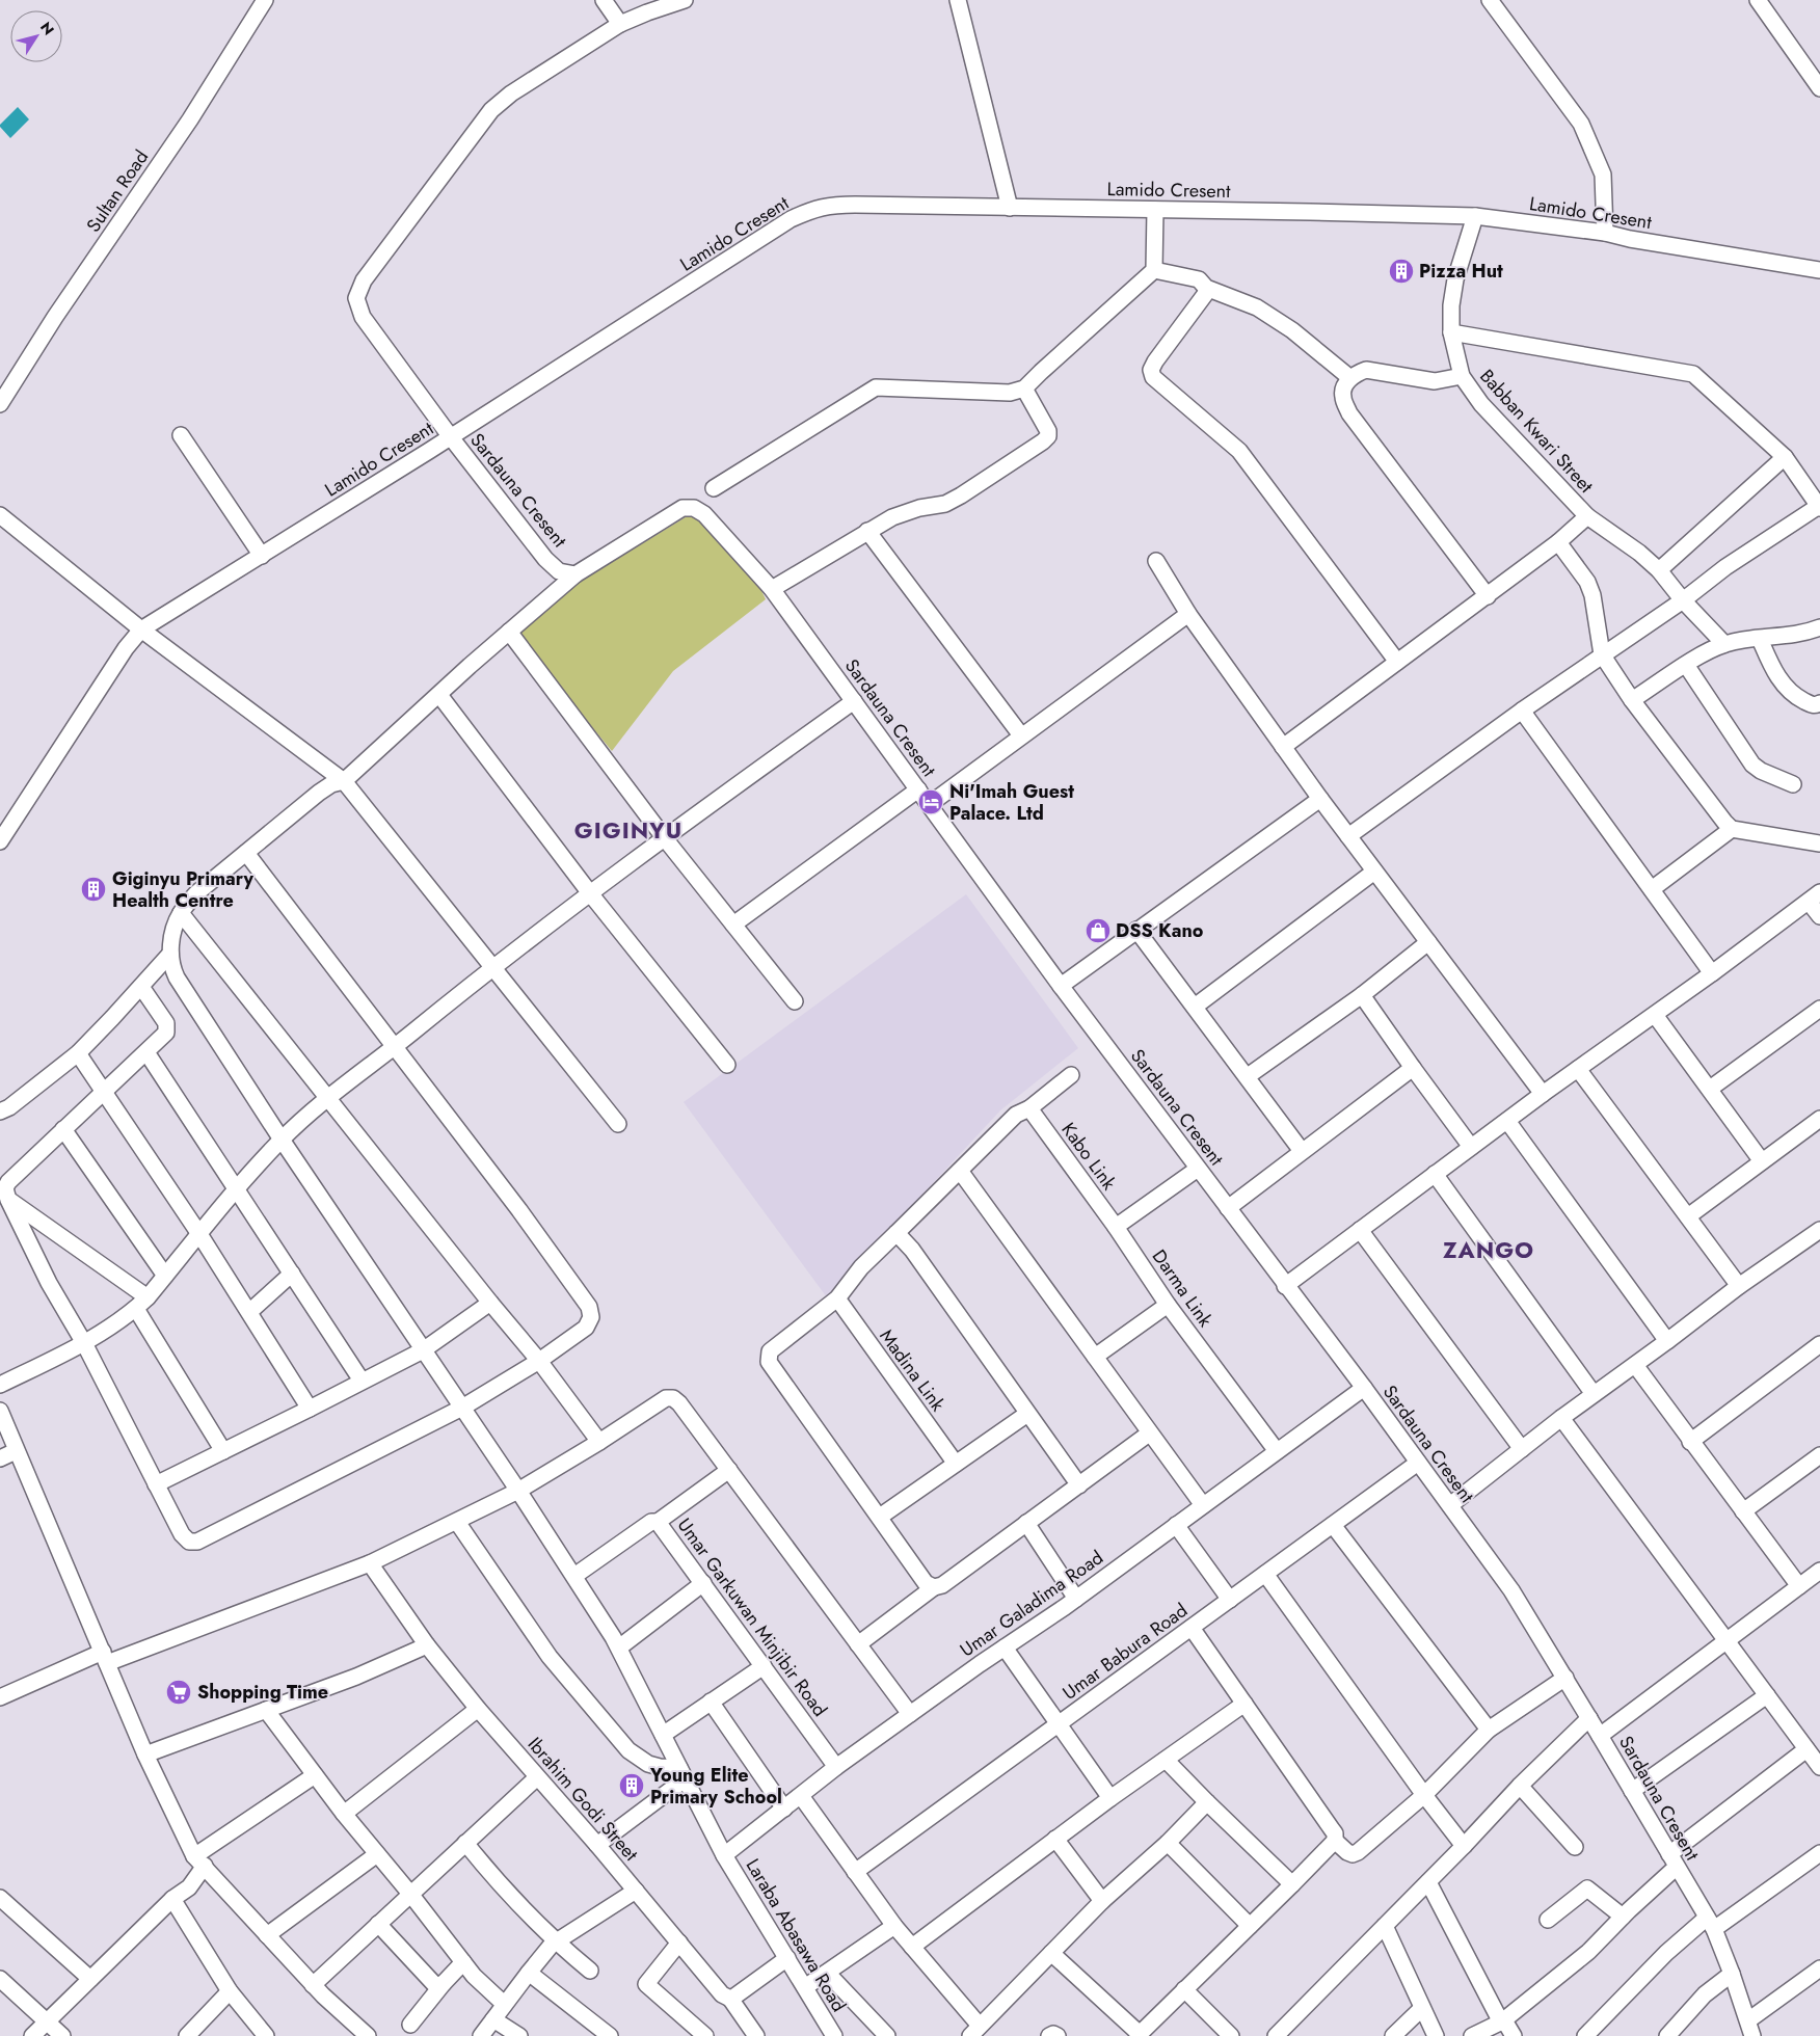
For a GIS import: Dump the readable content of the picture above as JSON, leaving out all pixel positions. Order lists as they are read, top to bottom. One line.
{"streets":{"street":["Lamido Cresent","Sultan Road","Babban Kwari Street","Sardauna Cresent","Kabo Link","Darma Link","Madina Link","Umar Galadima Road","Umar Garkuwan Minjibir Road","Umar Babura Road","Ibrahim Godi Street","Laraba Abasawa Road"]},"crossings":[["Lamido Cresent","Babban Kwari Street"],["Lamido Cresent","Sardauna Cresent"],["Sardauna Cresent","Umar Galadima Road"],["Sardauna Cresent","Umar Babura Road"],["Kabo Link","Darma Link"],["Darma Link","Umar Galadima Road"],["Umar Galadima Road","Umar Garkuwan Minjibir Road"],["Umar Galadima Road","Laraba Abasawa Road"],["Umar Garkuwan Minjibir Road","Laraba Abasawa Road"]],"districts":["GIGINYU","ZANGO"],"places":{"building":["Pizza Hut","Giginyu Primary Health Centre","Young Elite Primary School"],"hotel":["Ni'Imah Guest Palace. Ltd"],"shop":["DSS Kano"],"supermarket":["Shopping Time"]},"north":"top right"}
